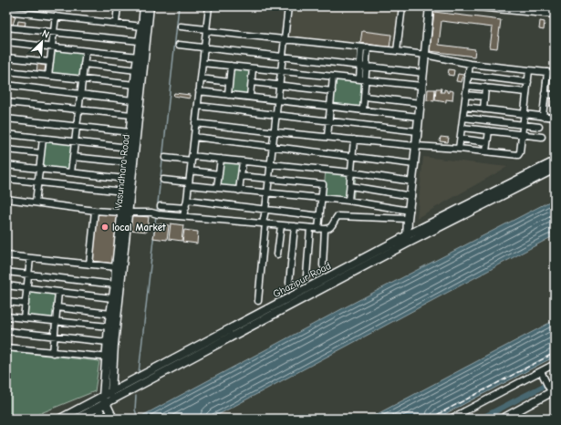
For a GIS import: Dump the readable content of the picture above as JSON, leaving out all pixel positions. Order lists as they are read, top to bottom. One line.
{"streets":{"street":["Vasundhara Road","Ghazipur Road"]},"crossings":[["Vasundhara Road","Ghazipur Road"]],"places":["local Market"],"north":"top right"}
